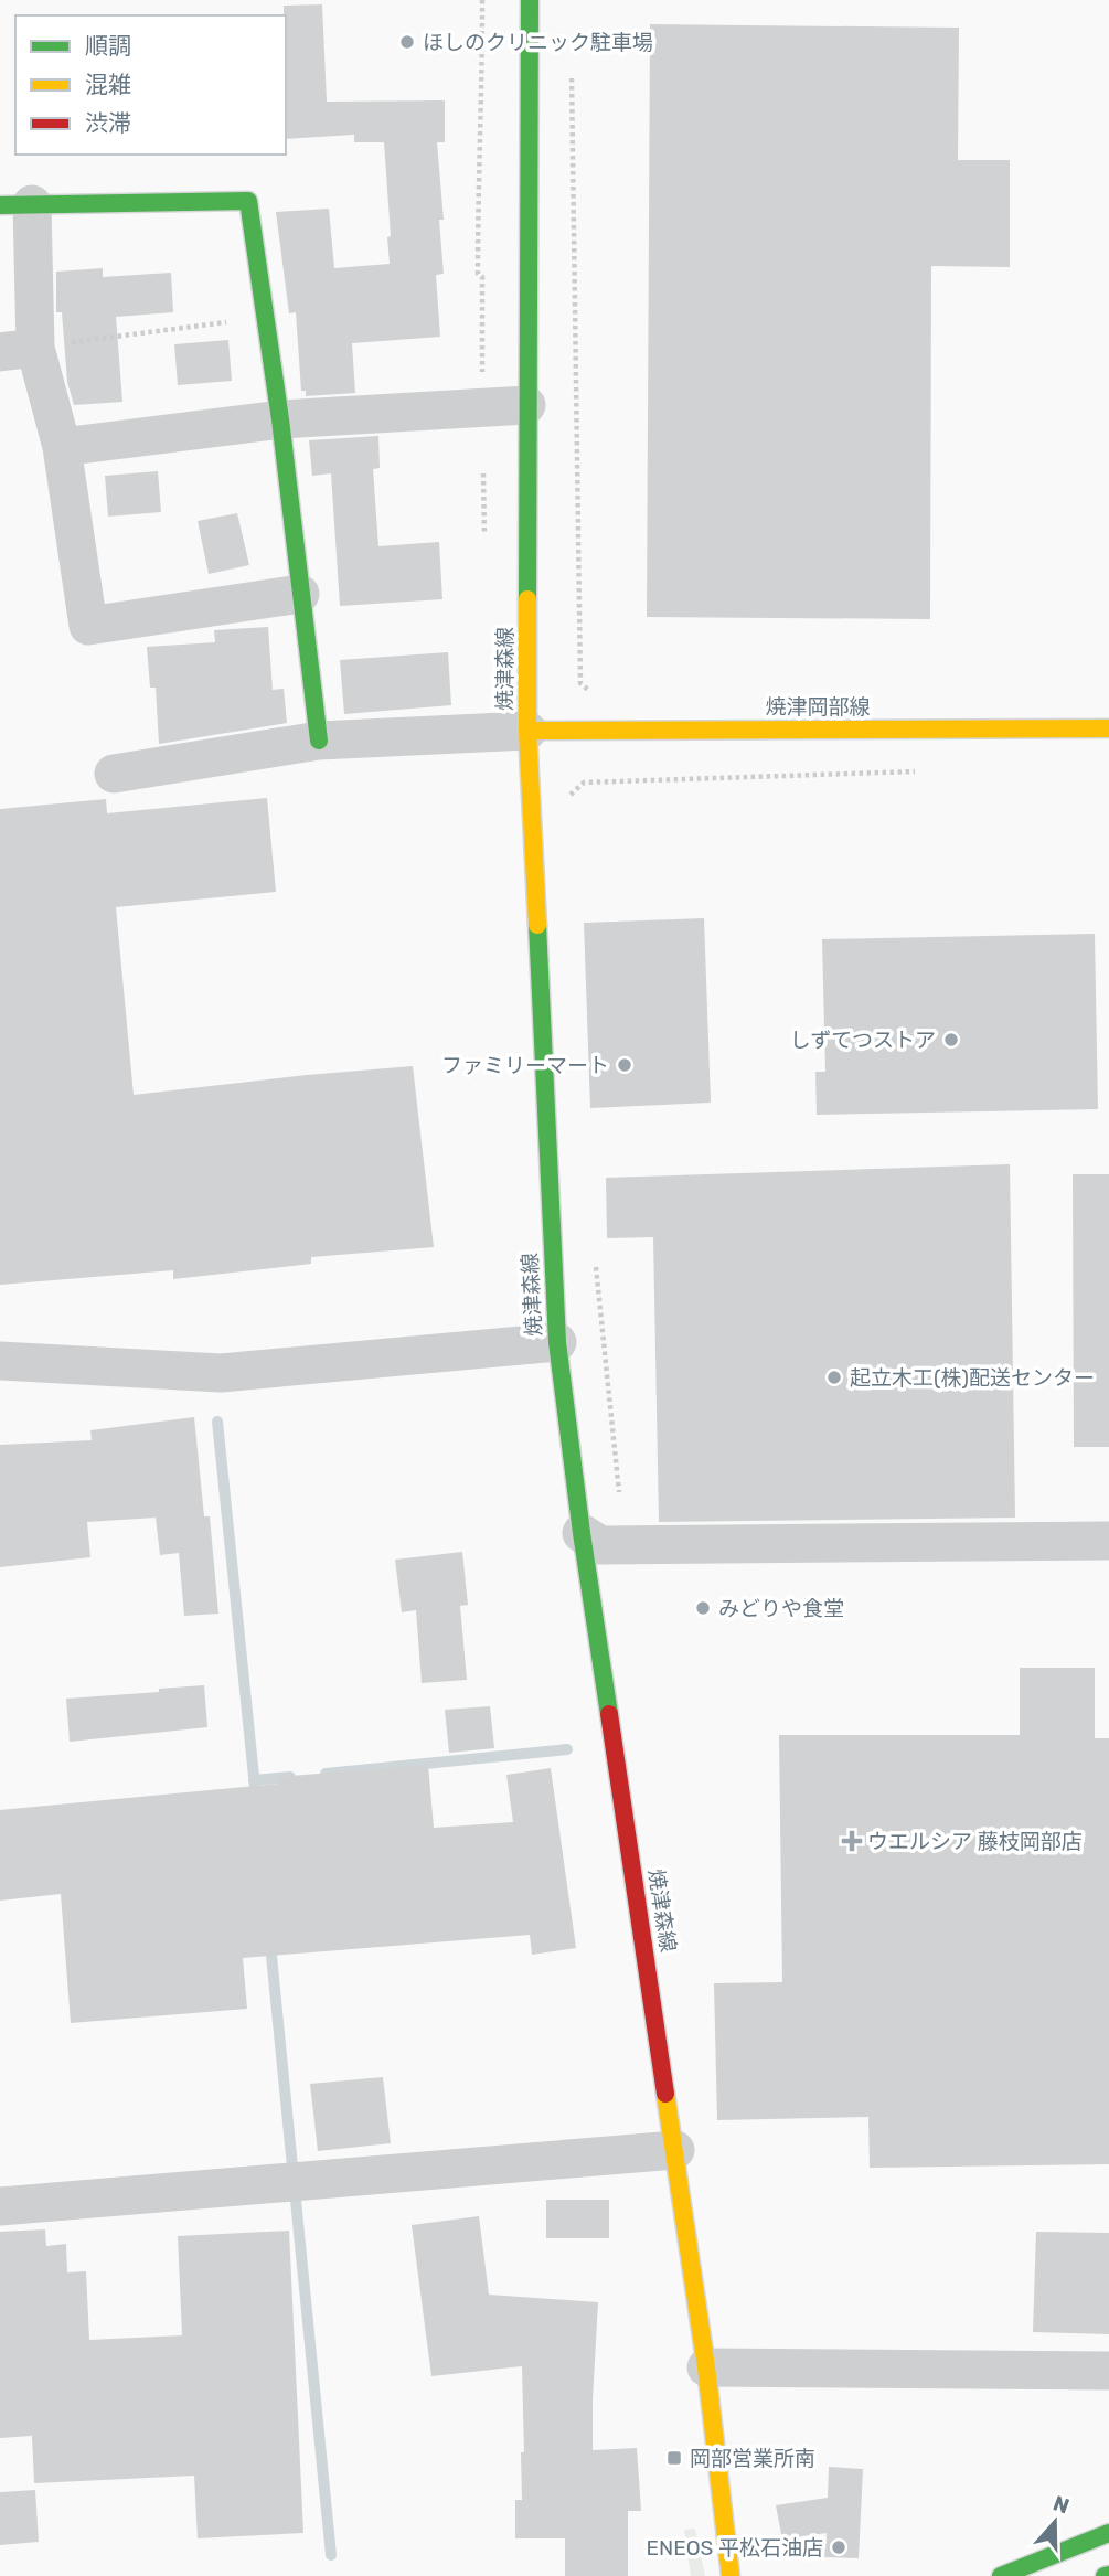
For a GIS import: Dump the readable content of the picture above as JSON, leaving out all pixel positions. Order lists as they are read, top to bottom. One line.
{"streets":{"main road":["焼津森線","焼津岡部線"]},"crossings":[["焼津森線","焼津岡部線"]],"places":{"other":["ほしのクリニック駐車場","しずてつストア","ファミリーマート","起立木工(株)配送センター","みどりや食堂","ENEOS 平松石油店"],"health":["ウエルシア 藤枝岡部店"],"transit":["岡部営業所南"]},"legend":["順調","混雑","渋滞"],"north":"top"}
